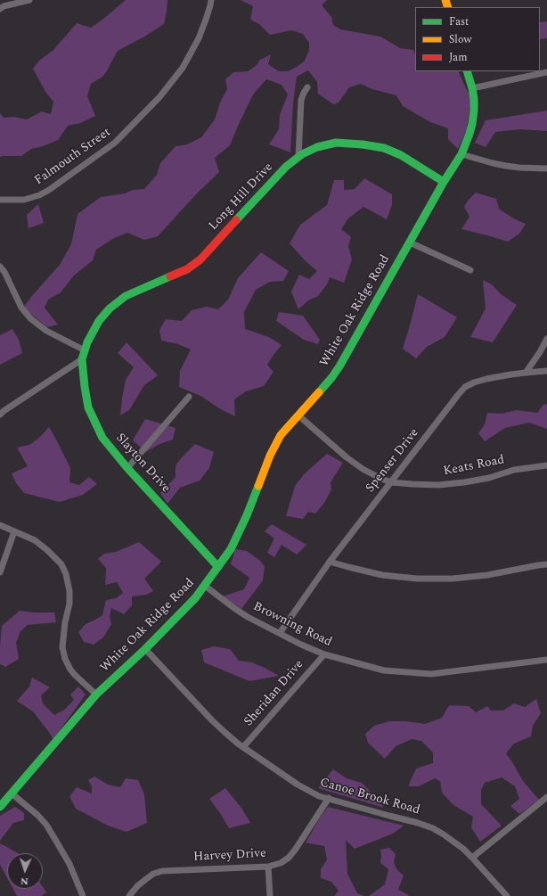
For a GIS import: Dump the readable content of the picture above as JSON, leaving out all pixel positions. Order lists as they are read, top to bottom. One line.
{"streets":{"street":["Falmouth Street","Long Hill Drive","White Oak Ridge Road","Spenser Drive","Slayton Drive","Keats Road","Browning Road","Sheridan Drive","Canoe Brook Road","Harvey Drive"]},"crossings":[["Long Hill Drive","White Oak Ridge Road"],["Long Hill Drive","Slayton Drive"],["White Oak Ridge Road","Slayton Drive"],["White Oak Ridge Road","Keats Road"],["White Oak Ridge Road","Browning Road"],["White Oak Ridge Road","Canoe Brook Road"],["Spenser Drive","Keats Road"],["Spenser Drive","Browning Road"],["Browning Road","Sheridan Drive"],["Sheridan Drive","Canoe Brook Road"],["Canoe Brook Road","Harvey Drive"]],"legend":["Fast","Slow","Jam"],"north":"bottom"}
